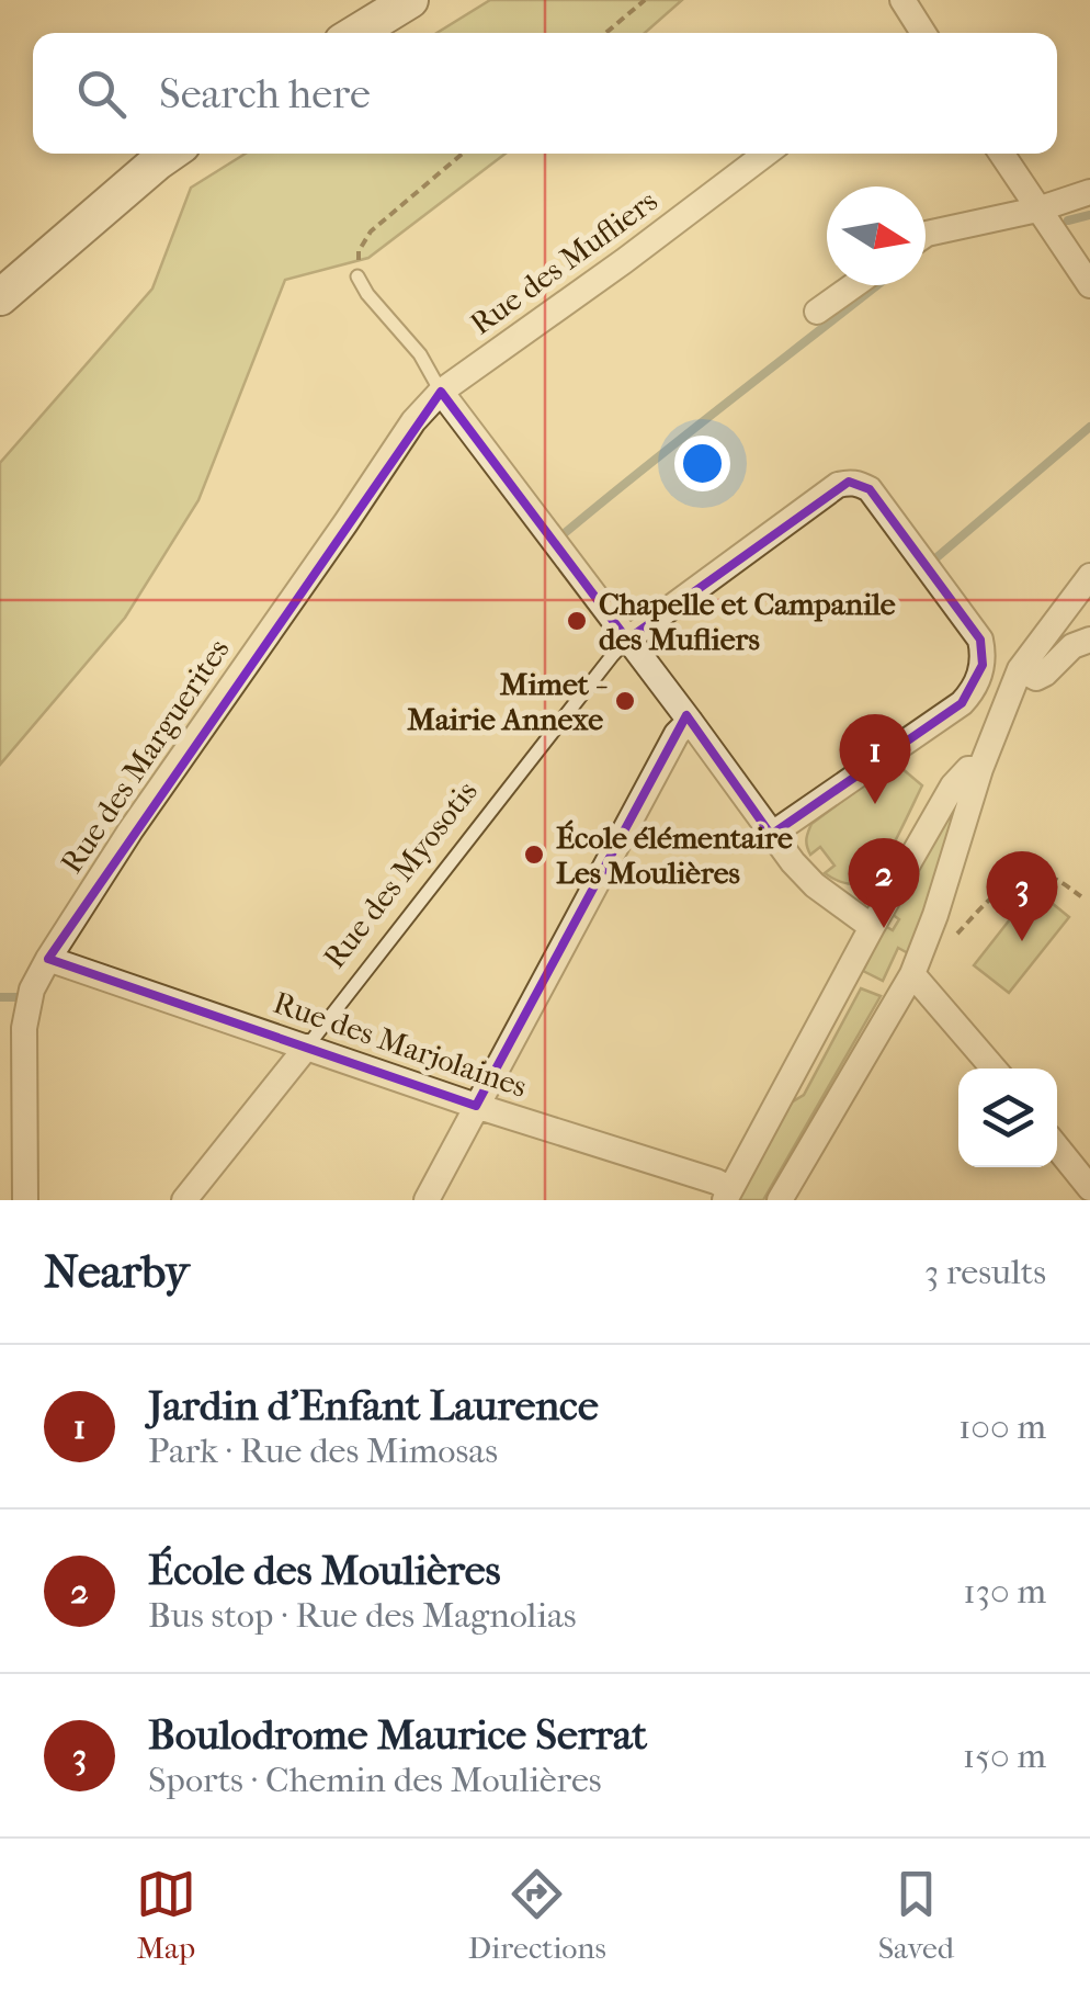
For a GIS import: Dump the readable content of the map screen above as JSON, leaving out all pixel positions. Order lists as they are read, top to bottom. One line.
{"streets":{"street":["Rue des Mufliers","Rue des Marguerites","Rue des Myosotis","Rue des Marjolaines"]},"crossings":[["Rue des Mufliers","Rue des Marguerites"],["Rue des Marguerites","Rue des Marjolaines"],["Rue des Myosotis","Rue des Marjolaines"]],"places":["Chapelle et Campanile des Mufliers","Mimet - Mairie Annexe","École élémentaire Les Moulières"],"north":"right","page":{"search":"Search here","pins":["1","2","3"],"heading":["Nearby","3 results"],"list":[{"mark":"1","name":"Jardin d'Enfant Laurence","note":"Park · Rue des Mimosas","value":"100 m"},{"mark":"2","name":"École des Moulières","note":"Bus stop · Rue des Magnolias","value":"130 m"},{"mark":"3","name":"Boulodrome Maurice Serrat","note":"Sports · Chemin des Moulières","value":"150 m"}],"nav":["Map","Directions","Saved"]}}
